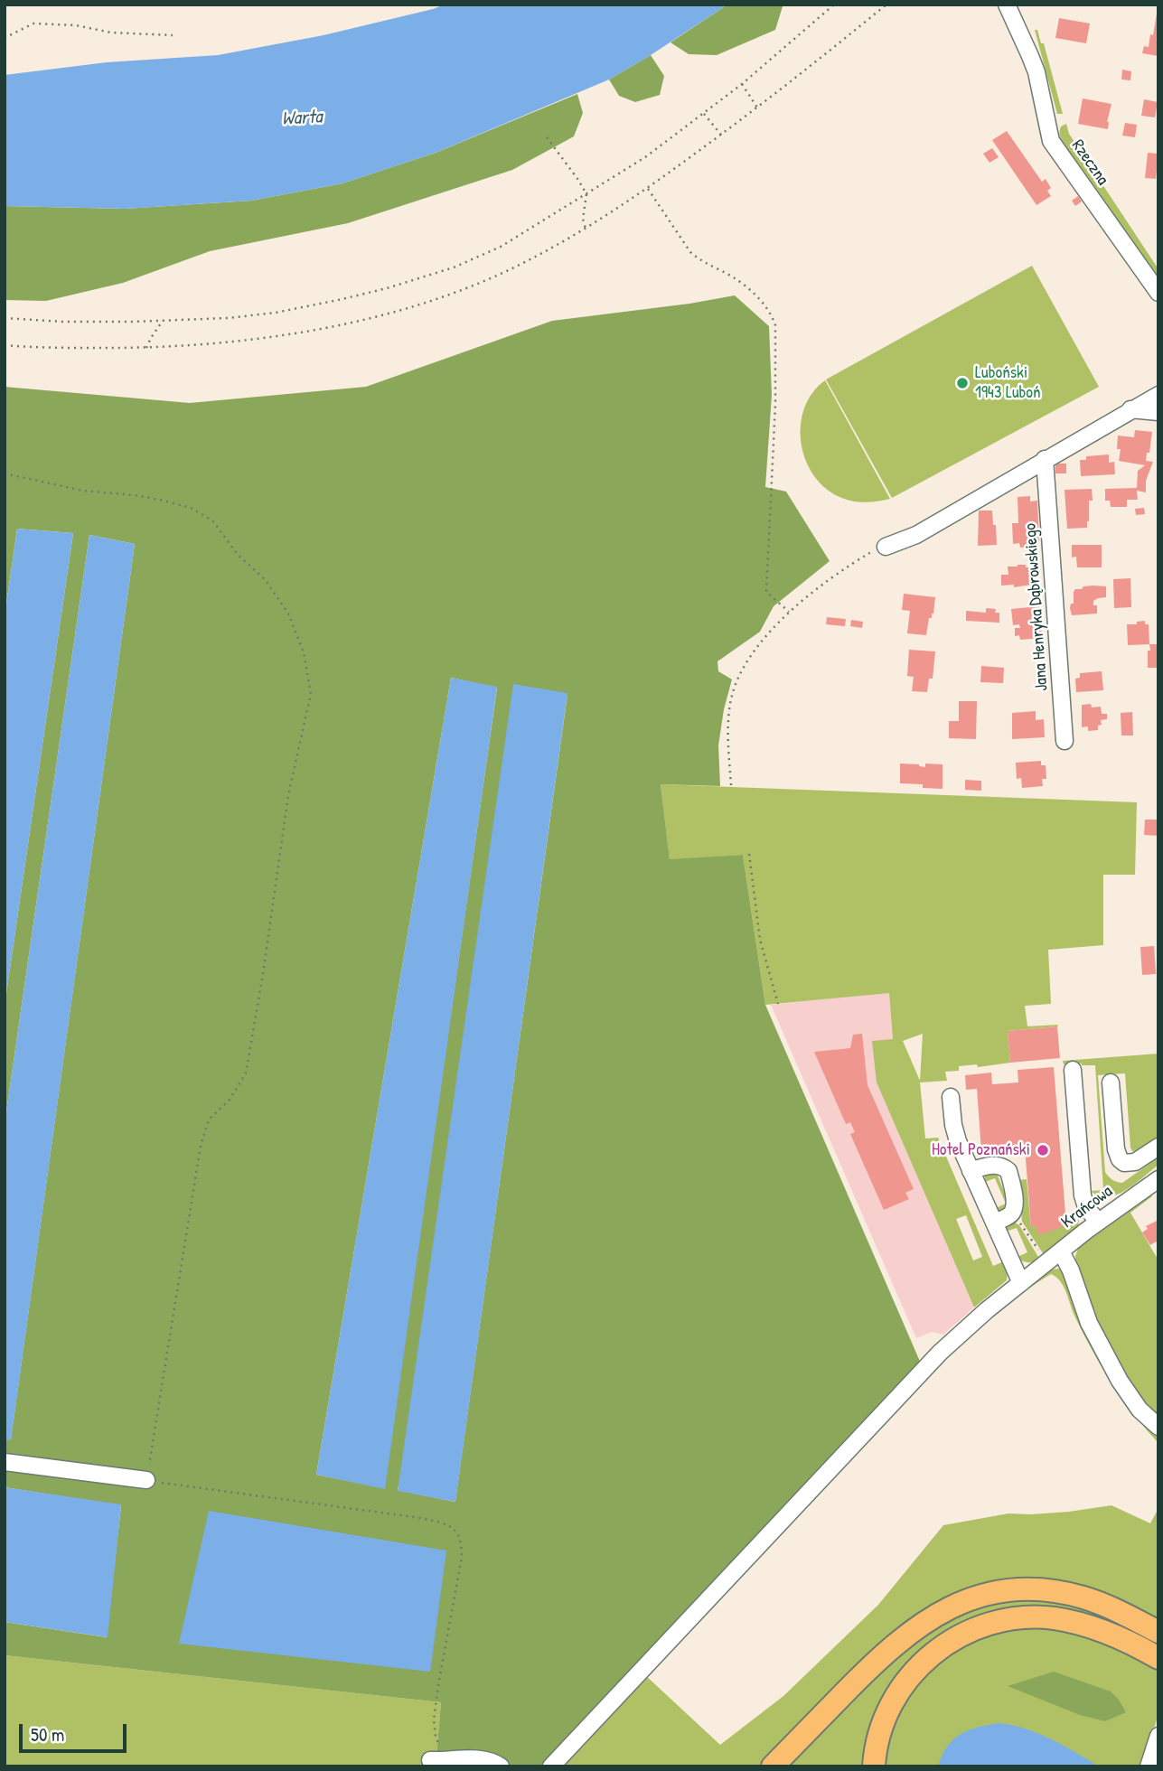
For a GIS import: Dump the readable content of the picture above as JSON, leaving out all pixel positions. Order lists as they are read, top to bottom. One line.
{"streets":{"street":["Rzeczna","Jana Henryka Dąbrowskiego","Krańcowa"]},"water":["Warta"],"places":["Luboński 1943 Luboń","Hotel Poznański"],"scale_bar":"50 m"}
